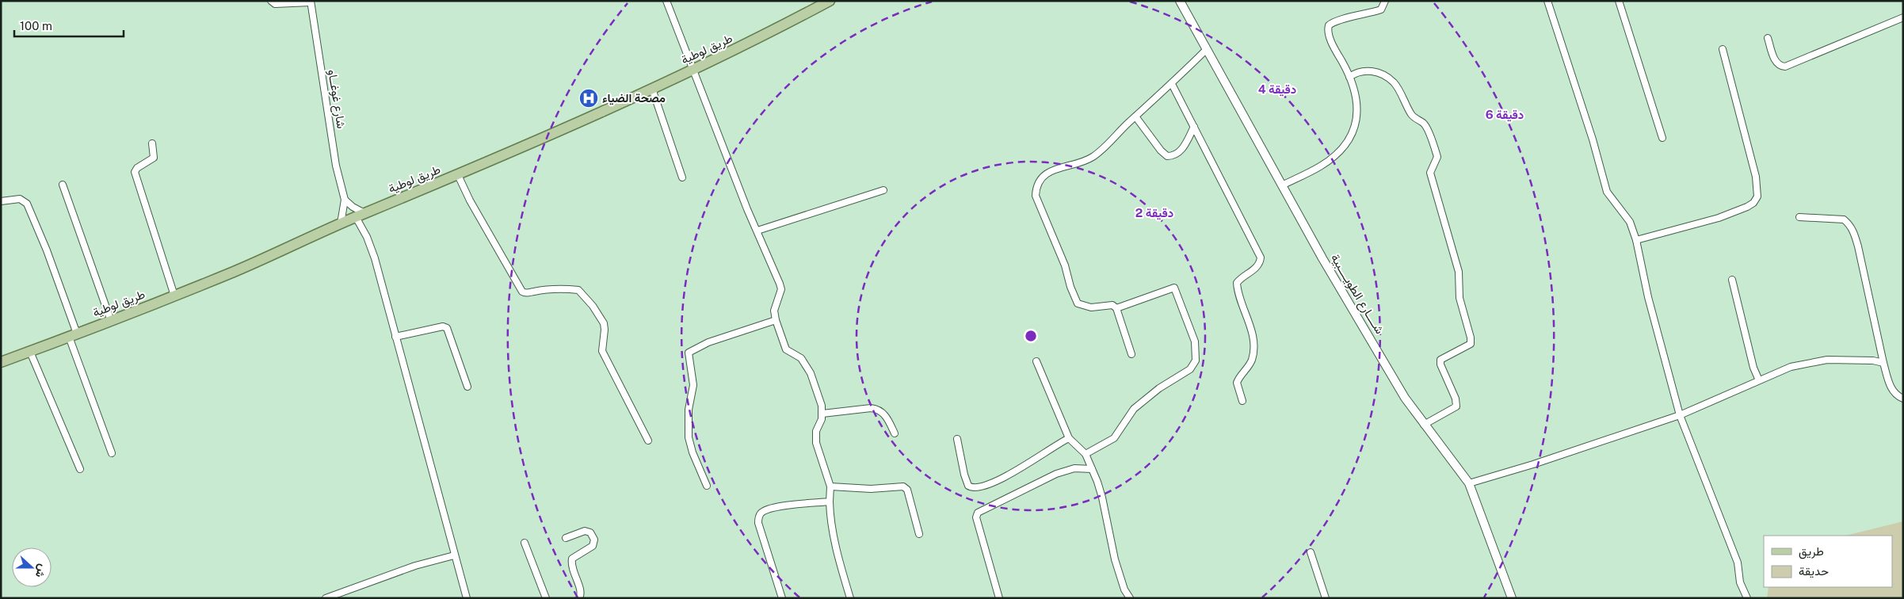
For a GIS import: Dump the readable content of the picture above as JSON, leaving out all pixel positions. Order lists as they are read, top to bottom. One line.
{"streets":{"main road":["طريق لوطية"],"street":["شارع غوغــاو","شــــارع الطويــــبية"]},"places":{"hospital":["مصحة الضياء"]},"legend":["طريق","حديقة"],"scale_bar":"100 m","north":"right","rings":["4 دقيقة","6 دقيقة","2 دقيقة"]}
